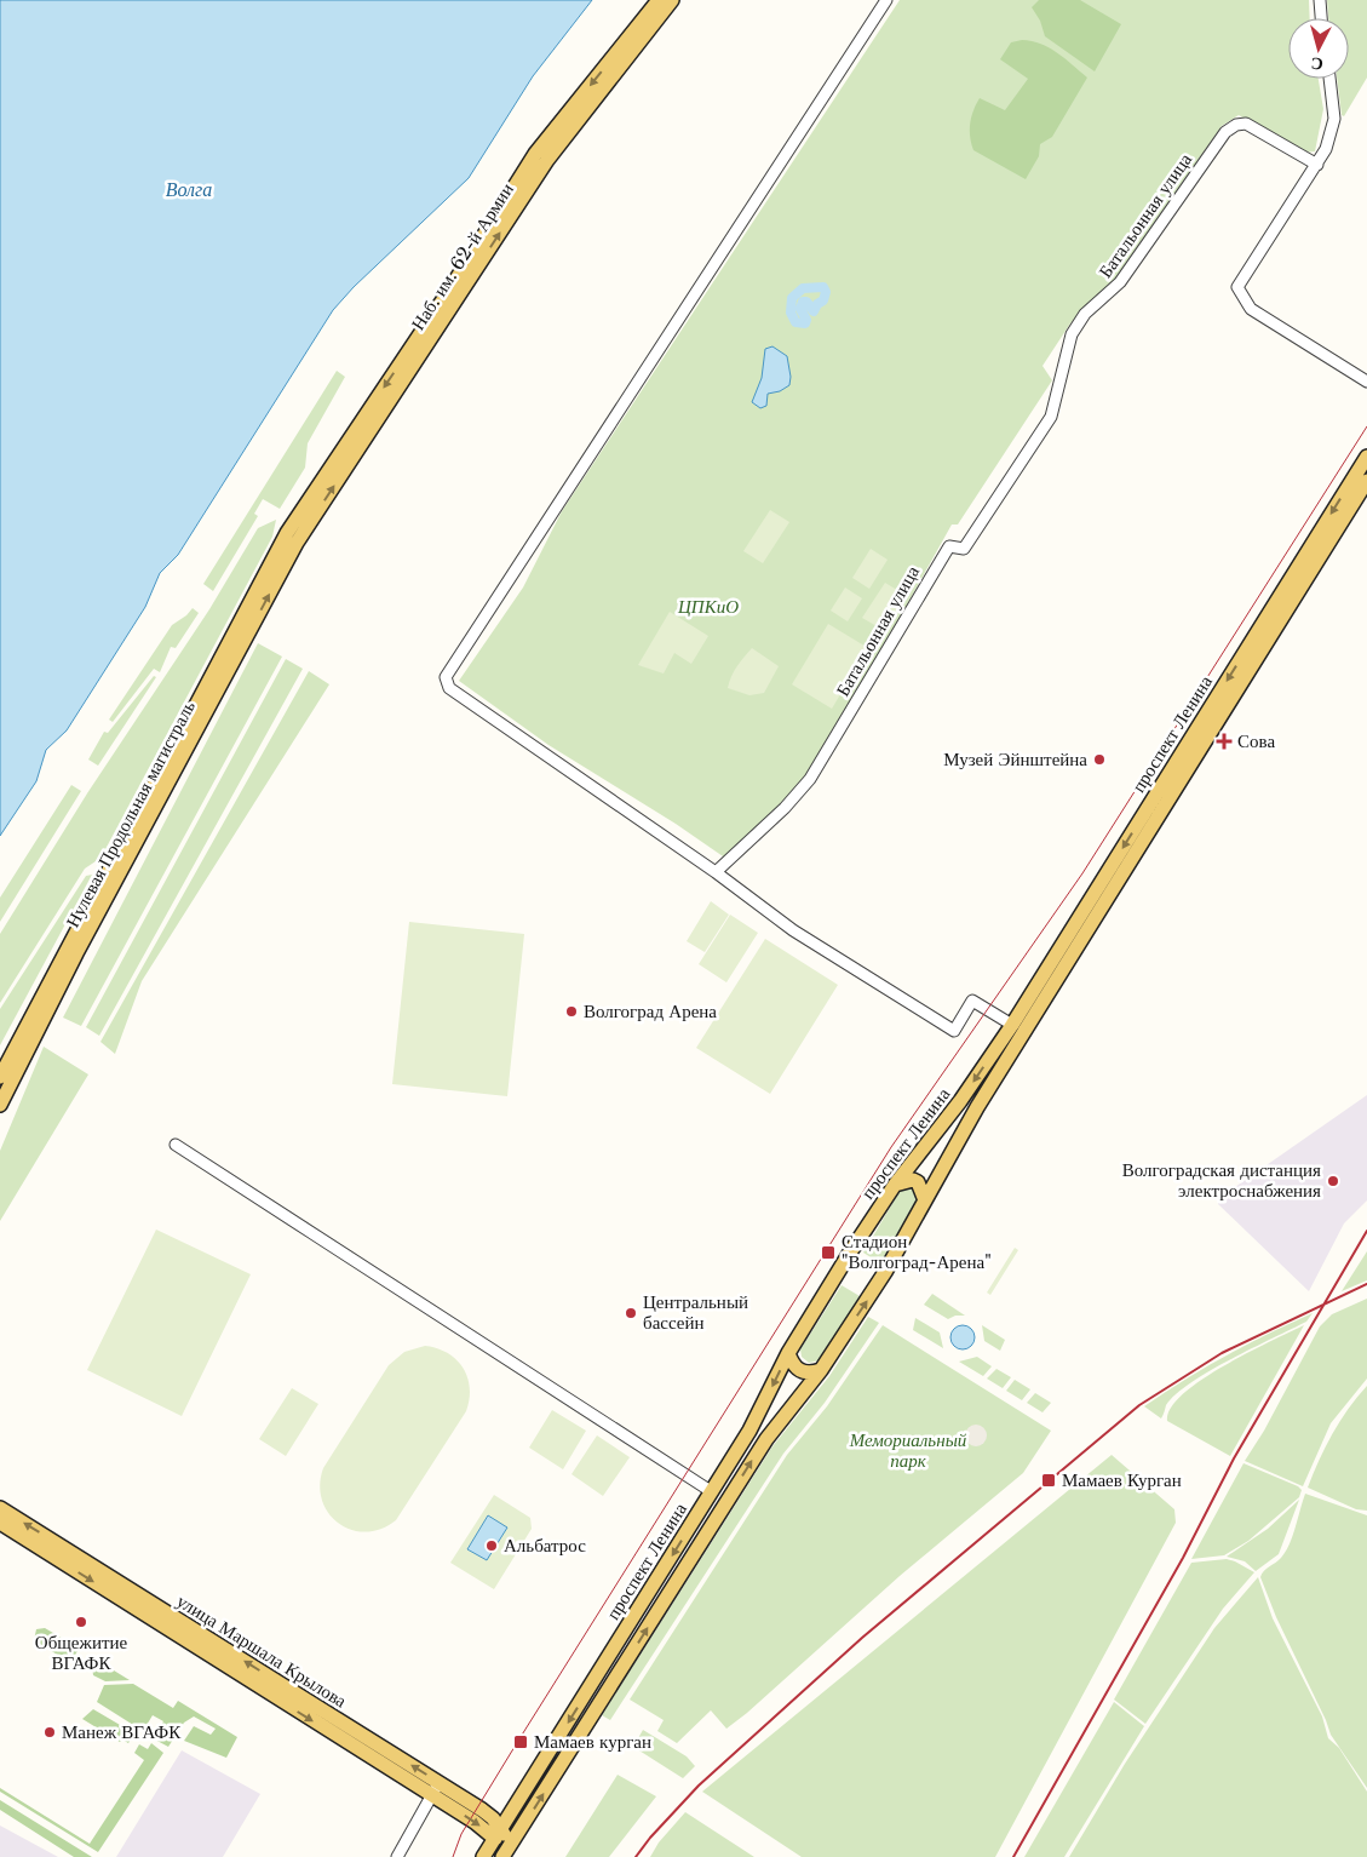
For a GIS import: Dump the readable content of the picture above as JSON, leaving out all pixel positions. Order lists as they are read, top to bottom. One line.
{"streets":{"main road":["Наб. им. 62-й Армии","проспект Ленина","Нулевая Продольная магистраль","улица Маршала Крылова"],"street":["Батальонная улица"]},"crossings":[["Наб. им. 62-й Армии","Нулевая Продольная магистраль"],["проспект Ленина","улица Маршала Крылова"]],"water":["Волга"],"parks":["ЦПКиО","Мемориальный парк"],"places":{"health":["Сова"],"other":["Музей Эйнштейна","Волгоград Арена","Волгоградская дистанция электроснабжения","Центральный бассейн","Альбатрос","Общежитие ВГАФК","Манеж ВГАФК"],"transit":["Стадион \"Волгоград-Арена\"","Мамаев Курган","Мамаев курган"]},"north":"bottom"}
